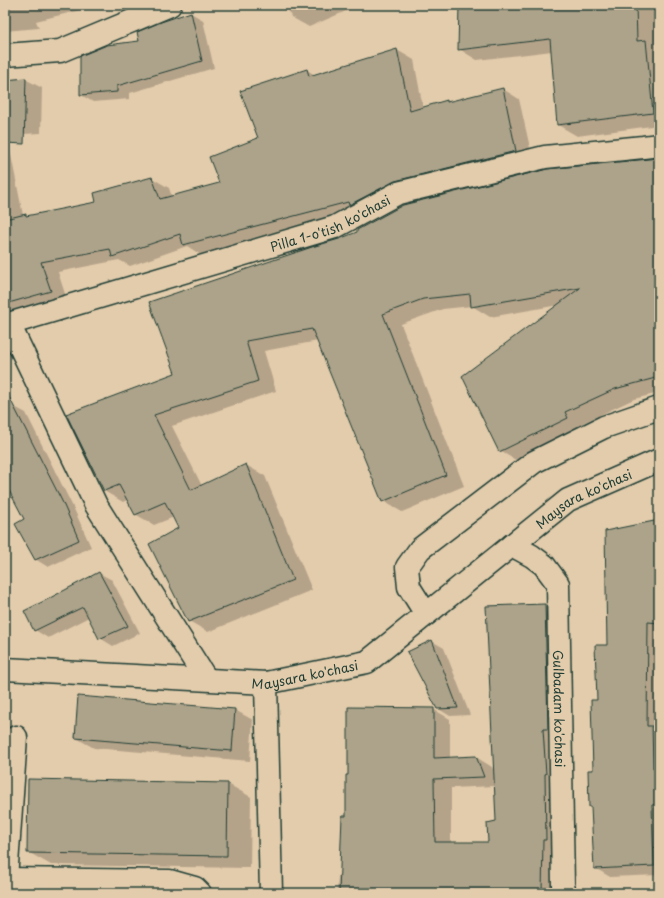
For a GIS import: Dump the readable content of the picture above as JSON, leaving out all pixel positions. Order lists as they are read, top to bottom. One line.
{"streets":{"street":["Pilla 1-o'tish ko'chasi","Maysara ko'chasi","Gulbadam ko'chasi"]},"crossings":[["Maysara ko'chasi","Gulbadam ko'chasi"]]}
